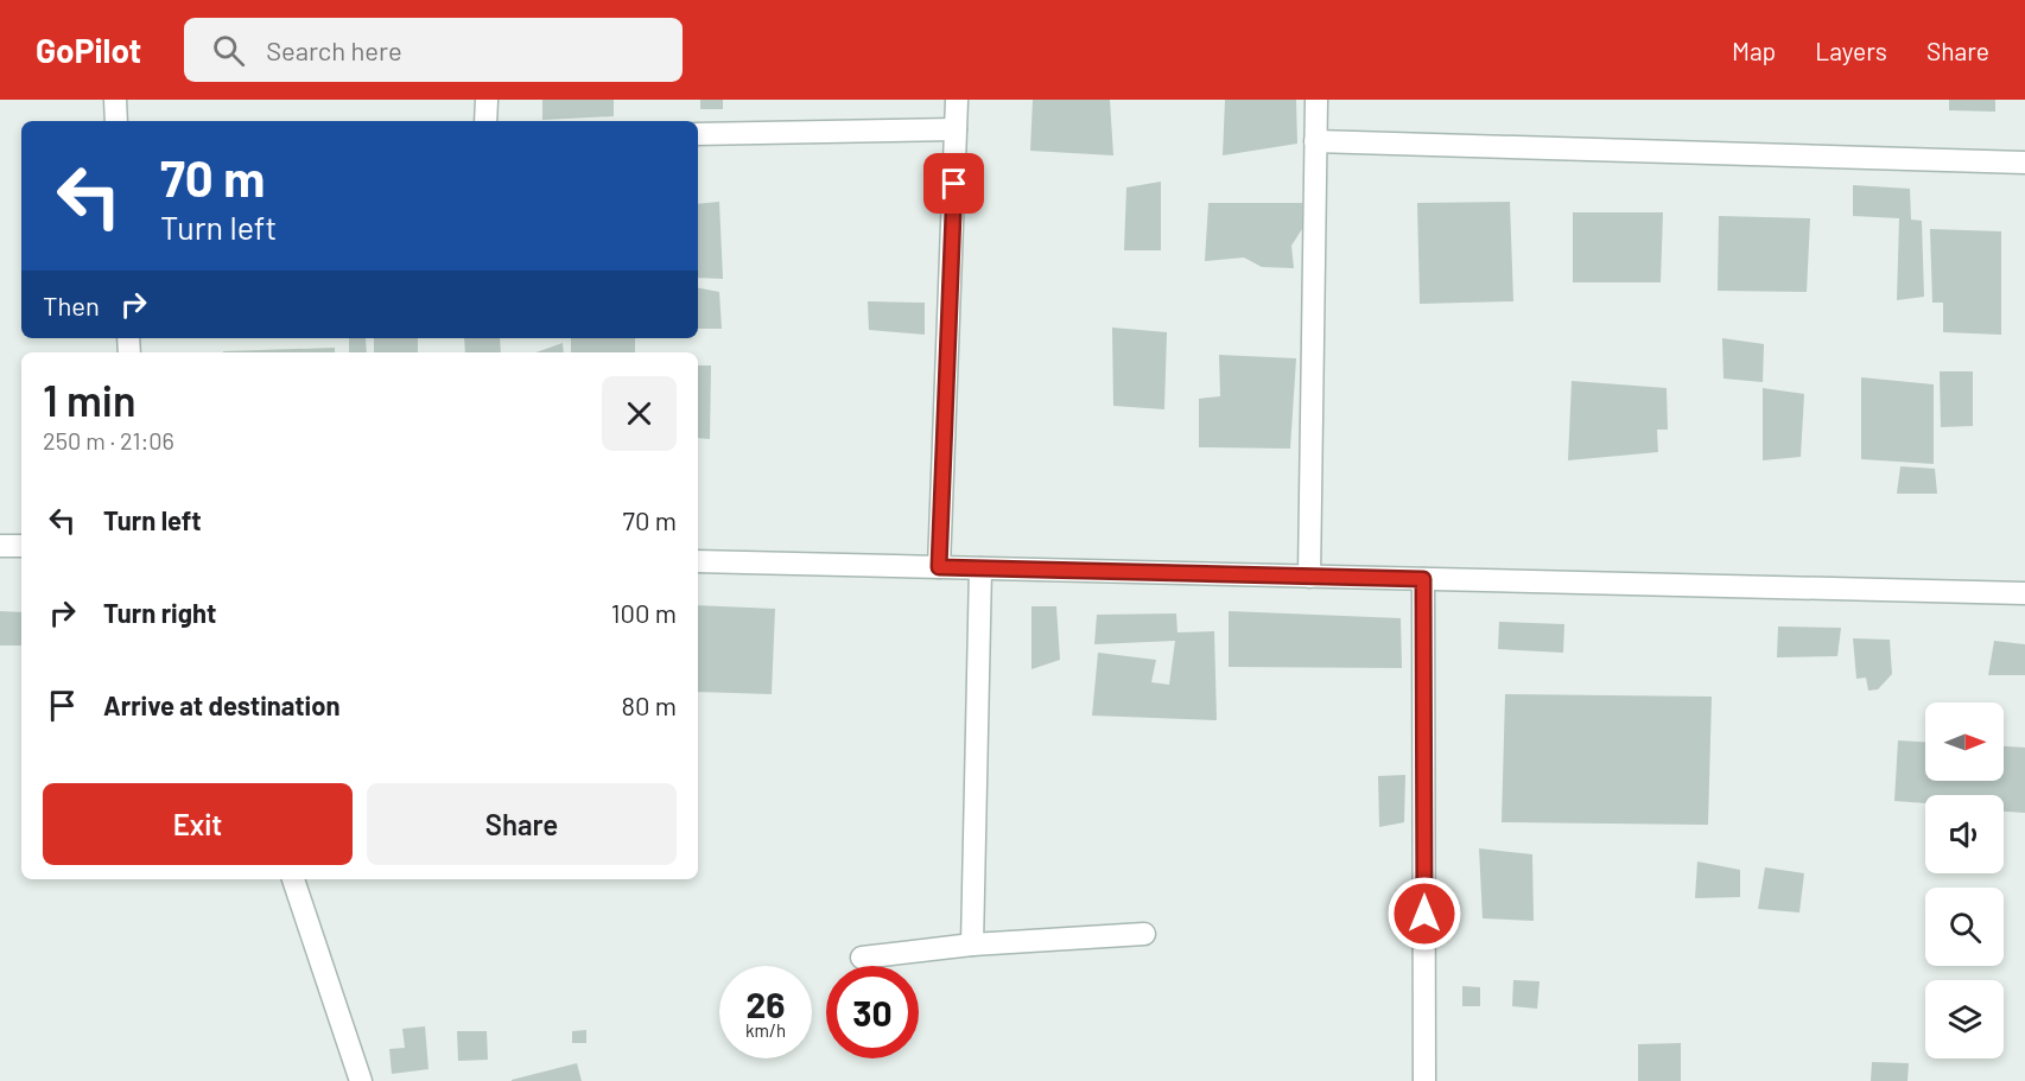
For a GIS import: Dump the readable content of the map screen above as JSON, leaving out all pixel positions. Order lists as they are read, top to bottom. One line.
{"north":"right","page":{"header":"GoPilot","search":"Search here","nav":["Map","Layers","Share"],"turn":["70 m","Turn left"],"then":"Then","heading":["1 min","250 m · 21:06"],"list":[{"name":"Turn left","value":"70 m"},{"name":"Turn right","value":"100 m"},{"name":"Arrive at destination","value":"80 m"}],"buttons":["Exit","Share"],"speed":"26 km/h","limit":"30"}}
